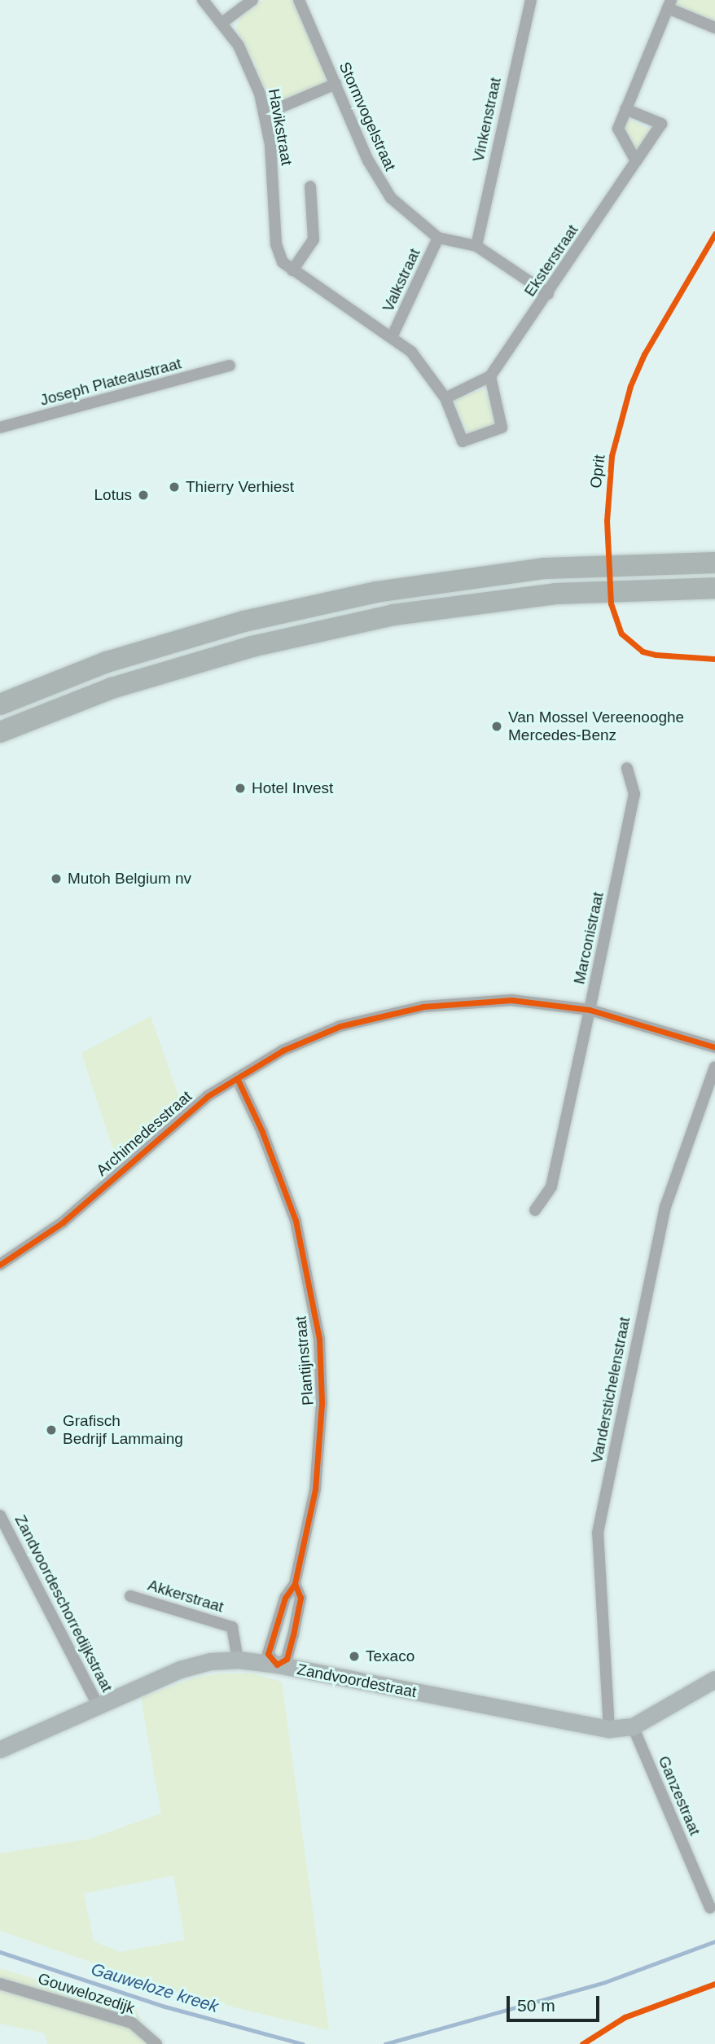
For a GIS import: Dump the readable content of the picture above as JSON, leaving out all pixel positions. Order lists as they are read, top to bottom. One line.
{"streets":{"main road":["Zandvoordestraat"],"street":["Stormvogelstraat","Vinkenstraat","Havikstraat","Eksterstraat","Valkstraat","Joseph Plateaustraat","Marconistraat","Archimedesstraat","Plantijnstraat","Vanderstichelenstraat","Akkerstraat","Zandvoordeschorredijkstraat","Ganzestraat","Gouwelozedijk"],"cycle path":["Oprit"]},"crossings":[["Stormvogelstraat","Vinkenstraat"],["Stormvogelstraat","Eksterstraat"],["Stormvogelstraat","Valkstraat"],["Havikstraat","Eksterstraat"],["Havikstraat","Valkstraat"],["Marconistraat","Archimedesstraat"],["Archimedesstraat","Plantijnstraat"],["Plantijnstraat","Zandvoordestraat"],["Vanderstichelenstraat","Zandvoordestraat"],["Akkerstraat","Zandvoordestraat"],["Zandvoordeschorredijkstraat","Zandvoordestraat"],["Zandvoordestraat","Ganzestraat"]],"water":["Gauweloze kreek"],"places":["Thierry Verhiest","Lotus","Van Mossel Vereenooghe Mercedes-Benz","Hotel Invest","Mutoh Belgium nv","Grafisch Bedrijf Lammaing","Texaco"],"scale_bar":"50 m"}
